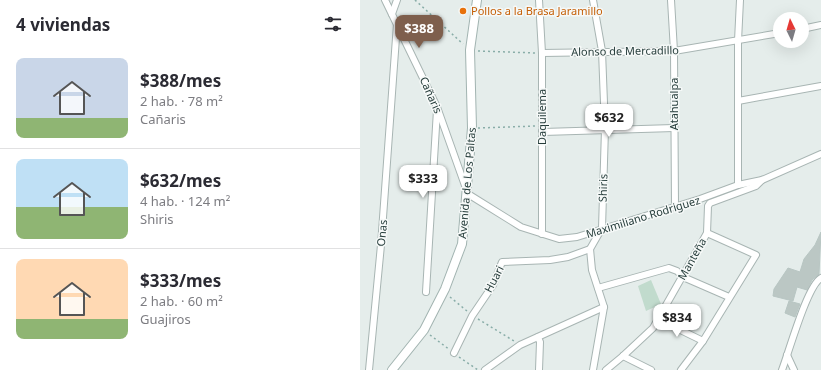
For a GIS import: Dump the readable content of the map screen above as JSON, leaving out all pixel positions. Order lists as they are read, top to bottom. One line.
{"streets":{"main road":["Avenida de Los Paltas"],"street":["Alonso de Mercadillo","Cañaris","Atahualpa","Daquilema","Shiris","Maximiliano Rodriguez","Onas","Manteña","Huari"]},"crossings":[["Alonso de Mercadillo","Atahualpa"],["Alonso de Mercadillo","Daquilema"],["Alonso de Mercadillo","Shiris"],["Cañaris","Avenida de Los Paltas"],["Cañaris","Maximiliano Rodriguez"],["Cañaris","Onas"],["Atahualpa","Maximiliano Rodriguez"],["Daquilema","Maximiliano Rodriguez"],["Avenida de Los Paltas","Maximiliano Rodriguez"],["Shiris","Maximiliano Rodriguez"],["Shiris","Huari"],["Maximiliano Rodriguez","Manteña"]],"places":["Pollos a la Brasa Jaramillo"],"north":"top","page":{"heading":"4 viviendas","price":["$388","$632","$333","$834"],"list":[{"name":"$388/mes","note":"2 hab. · 78 m² · Cañaris"},{"name":"$632/mes","note":"4 hab. · 124 m² · Shiris"},{"name":"$333/mes","note":"2 hab. · 60 m² · Guajiros"}]}}
